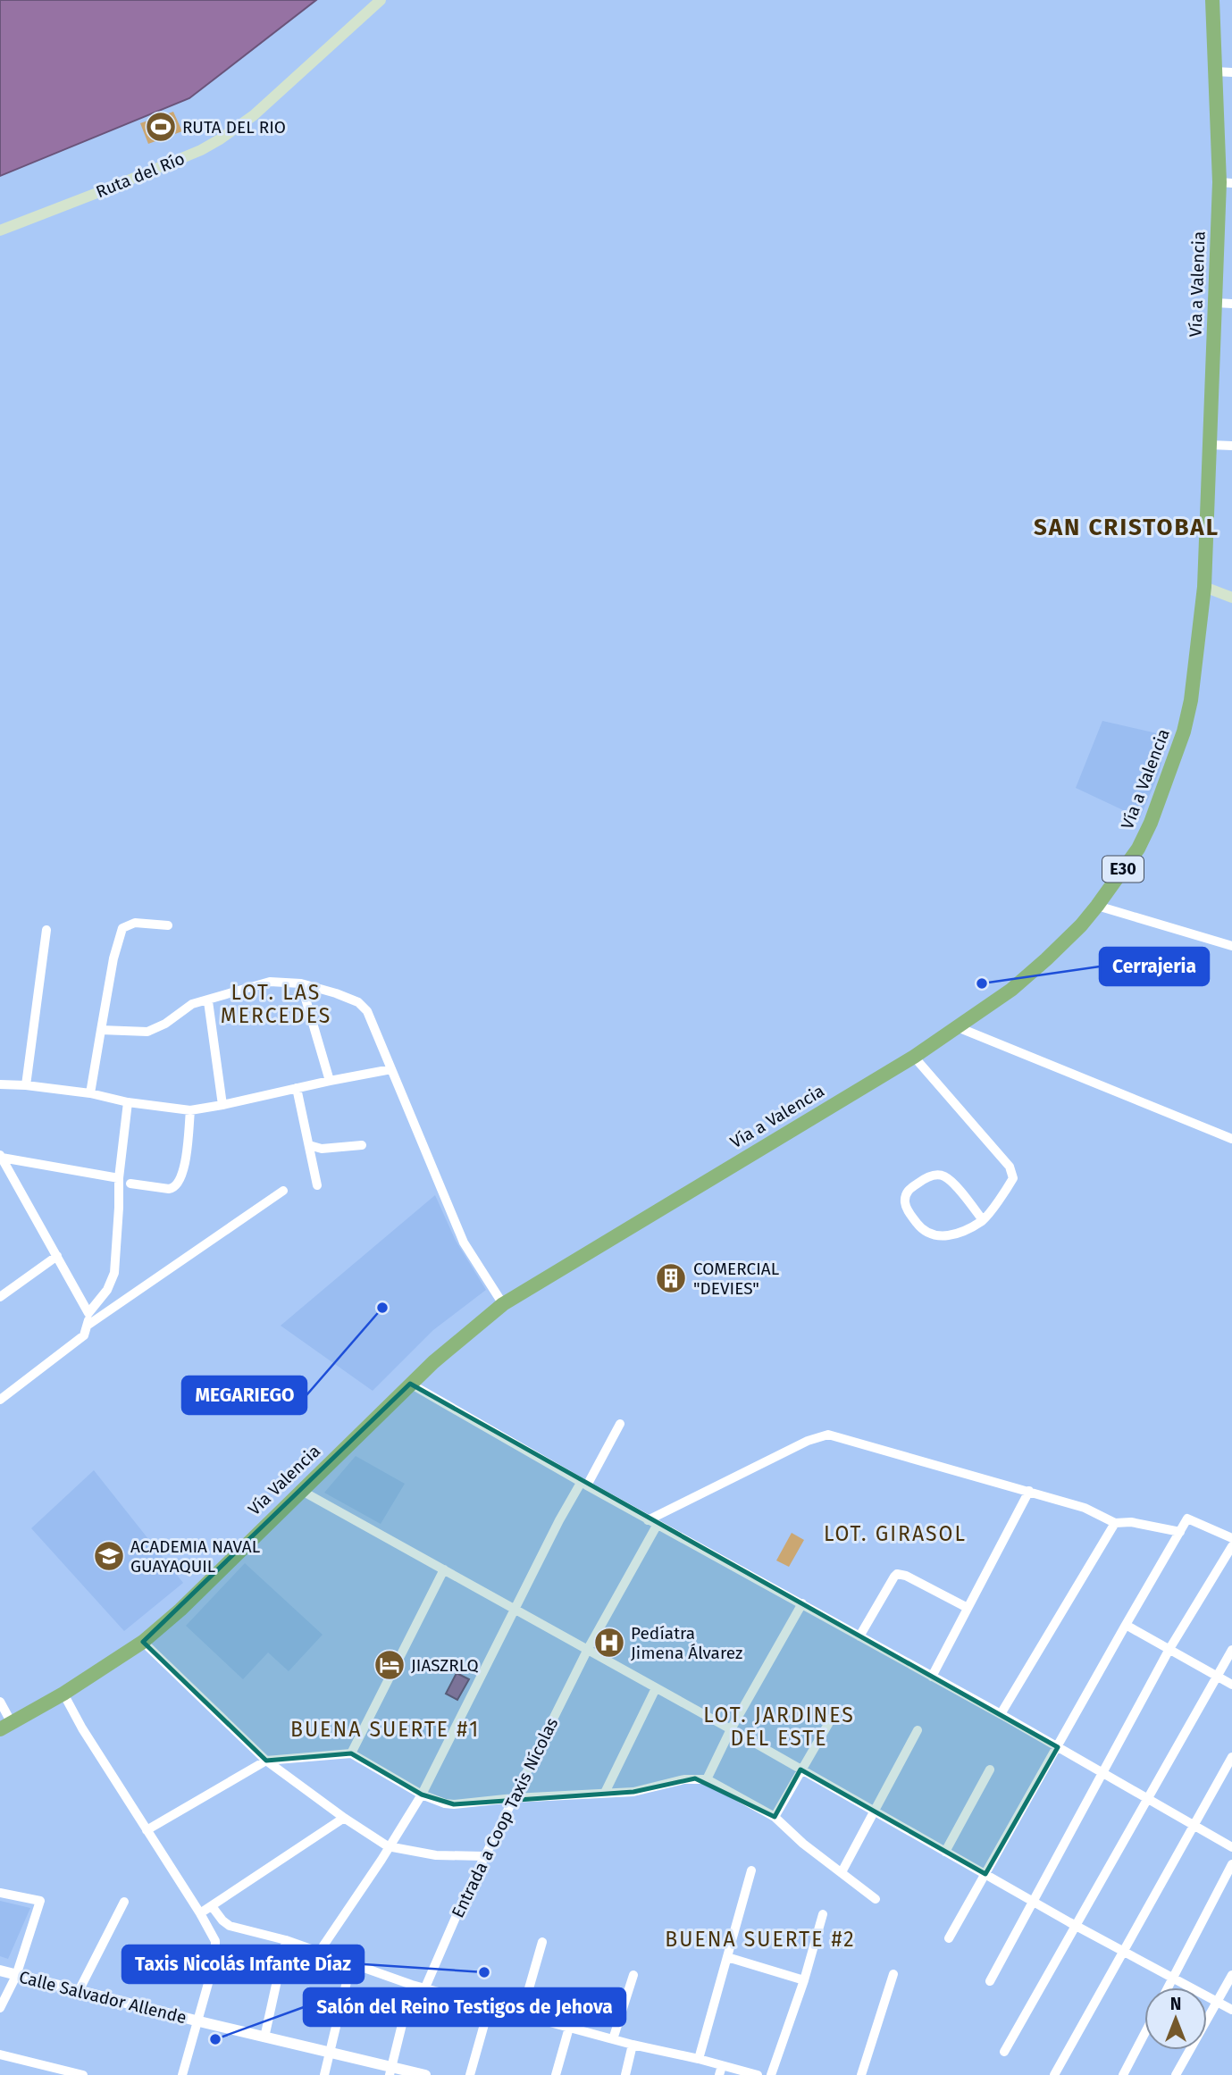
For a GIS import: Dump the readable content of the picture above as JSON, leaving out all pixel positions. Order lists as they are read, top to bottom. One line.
{"streets":{"highway":["Vía a Valencia","E30","Vía Valencia"],"main road":["Ruta del Río"],"street":["Entrada a Coop Taxis Nícolas","Calle Salvador Allende"]},"crossings":[["Vía a Valencia","Vía Valencia"]],"districts":["SAN CRISTOBAL","LOT. LAS MERCEDES","LOT. GIRASOL","LOT. JARDINES DEL ESTE","BUENA SUERTE #1","BUENA SUERTE #2"],"places":{"sports":["RUTA DEL RIO"],"other":["Cerrajeria","MEGARIEGO","Taxis Nicolás Infante Díaz","Salón del Reino Testigos de Jehova"],"building":["COMERCIAL \"DEVIES\""],"school or university":["ACADEMIA NAVAL GUAYAQUIL"],"hospital":["Pedíatra Jimena Álvarez"],"hotel":["JIASZRLQ"]},"north":"top"}
